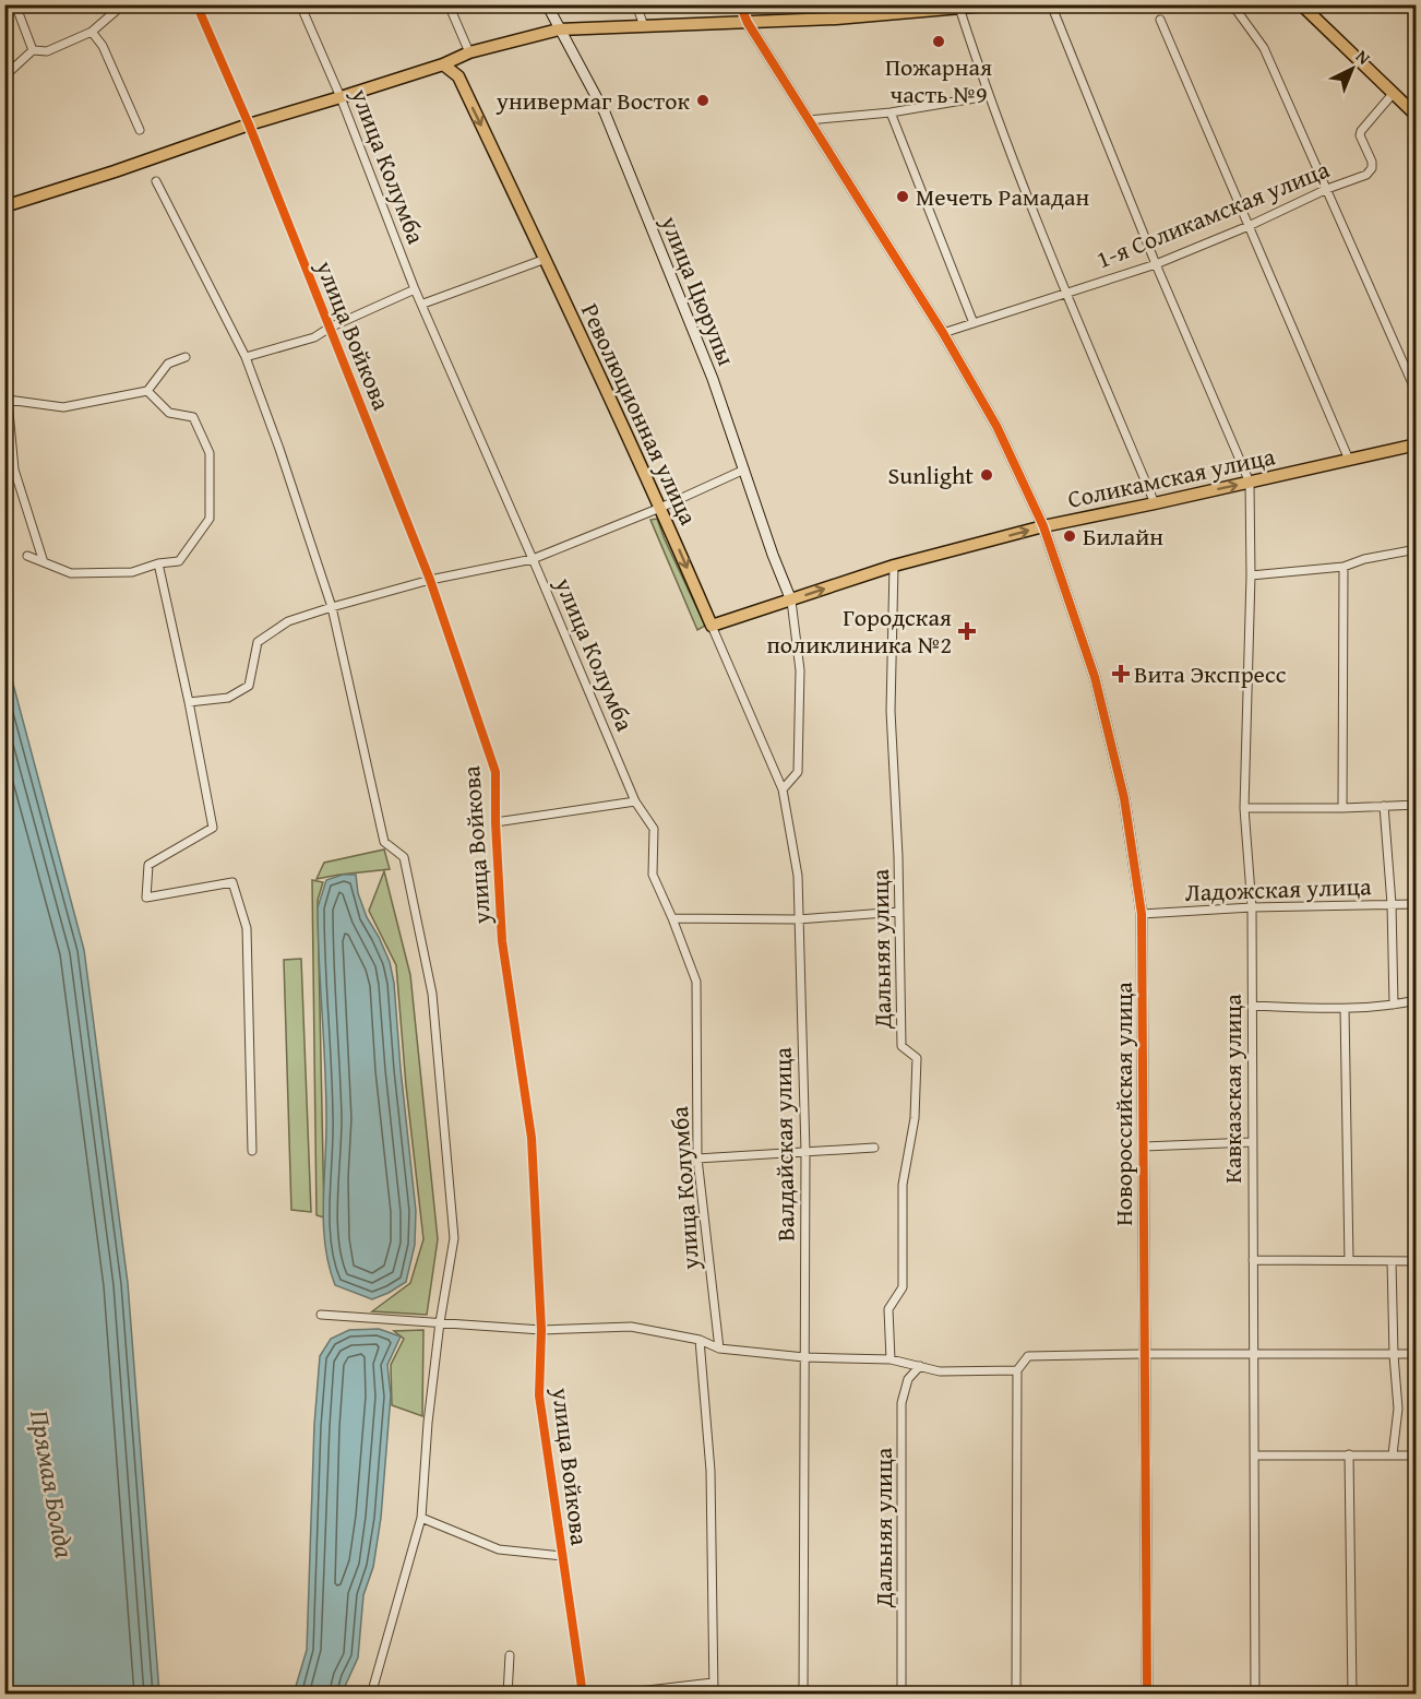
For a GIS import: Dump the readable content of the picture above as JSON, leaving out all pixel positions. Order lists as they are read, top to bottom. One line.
{"streets":{"main road":["Революционная улица","Соликамская улица"],"street":["улица Колумба","1-я Соликамская улица","улица Цюрупы","улица Войкова","Ладожская улица","Дальняя улица","Кавказская улица","Новороссийская улица","Валдайская улица"]},"crossings":[["1-я Соликамская улица","Новороссийская улица"],["улица Цюрупы","Соликамская улица"],["Революционная улица","Соликамская улица"],["Революционная улица","Валдайская улица"],["Соликамская улица","Дальняя улица"],["Соликамская улица","Кавказская улица"],["Соликамская улица","Новороссийская улица"],["Ладожская улица","Кавказская улица"],["Ладожская улица","Новороссийская улица"]],"one_way":["Революционная улица","Соликамская улица"],"water":["Прямая Болда"],"places":{"other":["Пожарная часть №9","универмаг Восток","Мечеть Рамадан","Sunlight","Билайн"],"health":["Городская поликлиника №2","Вита Экспресс"]},"north":"top right"}
